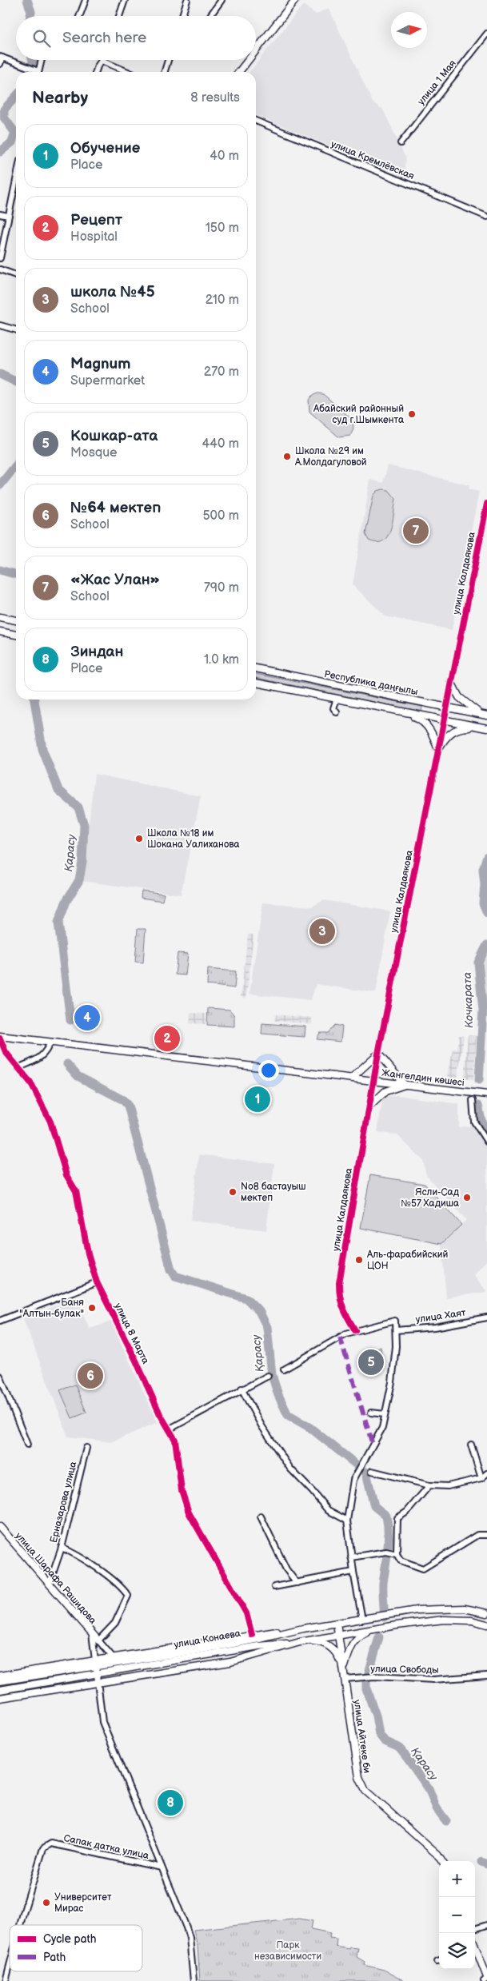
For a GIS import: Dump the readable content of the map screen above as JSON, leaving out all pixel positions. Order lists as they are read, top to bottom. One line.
{"streets":{"main road":["Республика даңғылы","Жангелдин көшесі","улица Шарафа Рашидова","улица Конаева","улица Айтеке би"],"street":["улица 1 Мая","улица Кремлёвская","улица Калдаякова","улица Хаят","улица 8 Марта","Ерназарова улица","улица Свободы","Сапак датка улица"]},"crossings":[["улица Калдаякова","Республика даңғылы"],["улица Калдаякова","Жангелдин көшесі"],["Жангелдин көшесі","улица 8 Марта"],["Ерназарова улица","улица Шарафа Рашидова"],["улица Конаева","улица Айтеке би"],["улица Свободы","улица Айтеке би"]],"water":["Қарасу","Кочкарата"],"parks":["Парк независимости"],"places":["Абайский районный суд г.Шымкента","Школа №29 им А.Молдагуловой","Школа №18 им Шокана Уалиханова","No8 бастауыш мектеп","Ясли-Сад №57 Хадиша","Аль-фарабийский ЦОН","Баня \"Алтын-булак\"","Университет Мирас"],"legend":["Cycle path","Path"],"north":"right","page":{"search":"Search here","heading":["Nearby","8 results"],"list":[{"mark":"1","name":"Обучение","note":"Place","value":"40 m"},{"mark":"2","name":"Рецепт","note":"Hospital","value":"150 m"},{"mark":"3","name":"школа №45","note":"School","value":"210 m"},{"mark":"4","name":"Magnum","note":"Supermarket","value":"270 m"},{"mark":"5","name":"Кошкар-ата","note":"Mosque","value":"440 m"},{"mark":"6","name":"№64 мектеп","note":"School","value":"500 m"},{"mark":"7","name":"«Жас Улан»","note":"School","value":"790 m"},{"mark":"8","name":"Зиндан","note":"Place","value":"1.0 km"}],"pins":["7","3","4","2","1","5","6","8"],"map_buttons":["+","−"]}}
